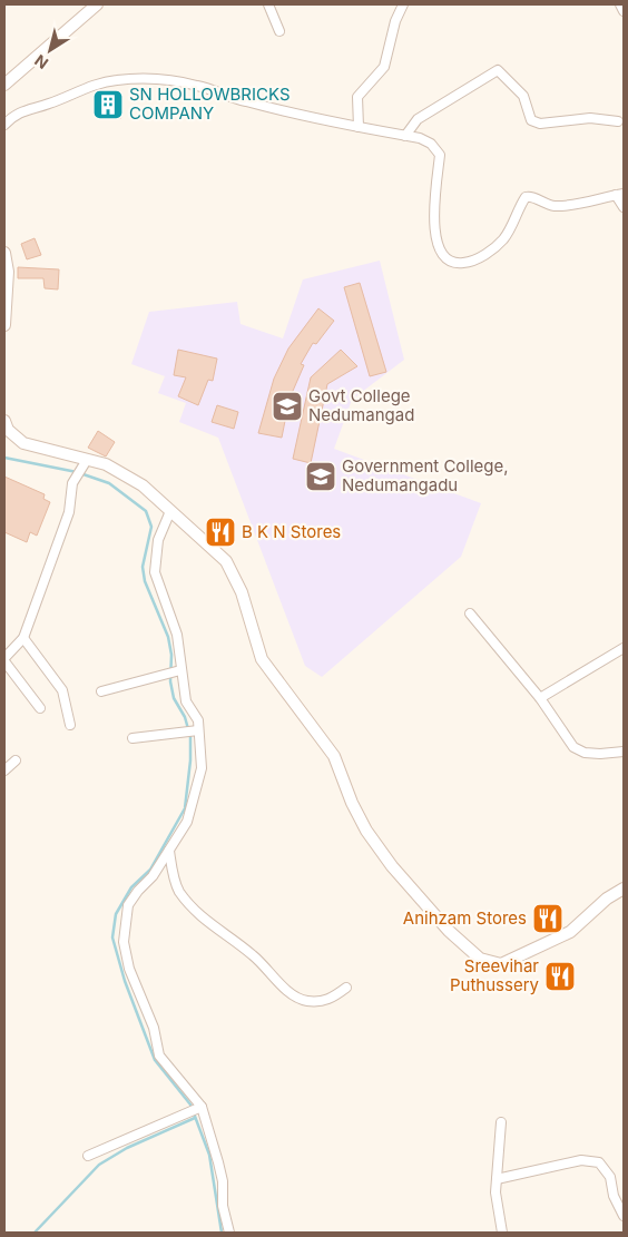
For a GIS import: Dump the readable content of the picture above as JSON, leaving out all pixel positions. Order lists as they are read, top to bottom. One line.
{"places":{"building":["SN HOLLOWBRICKS COMPANY"],"school or university":["Govt College Nedumangad","Government College, Nedumangadu"],"restaurant":["B K N Stores","Anihzam Stores","Sreevihar Puthussery"]},"north":"bottom left"}
